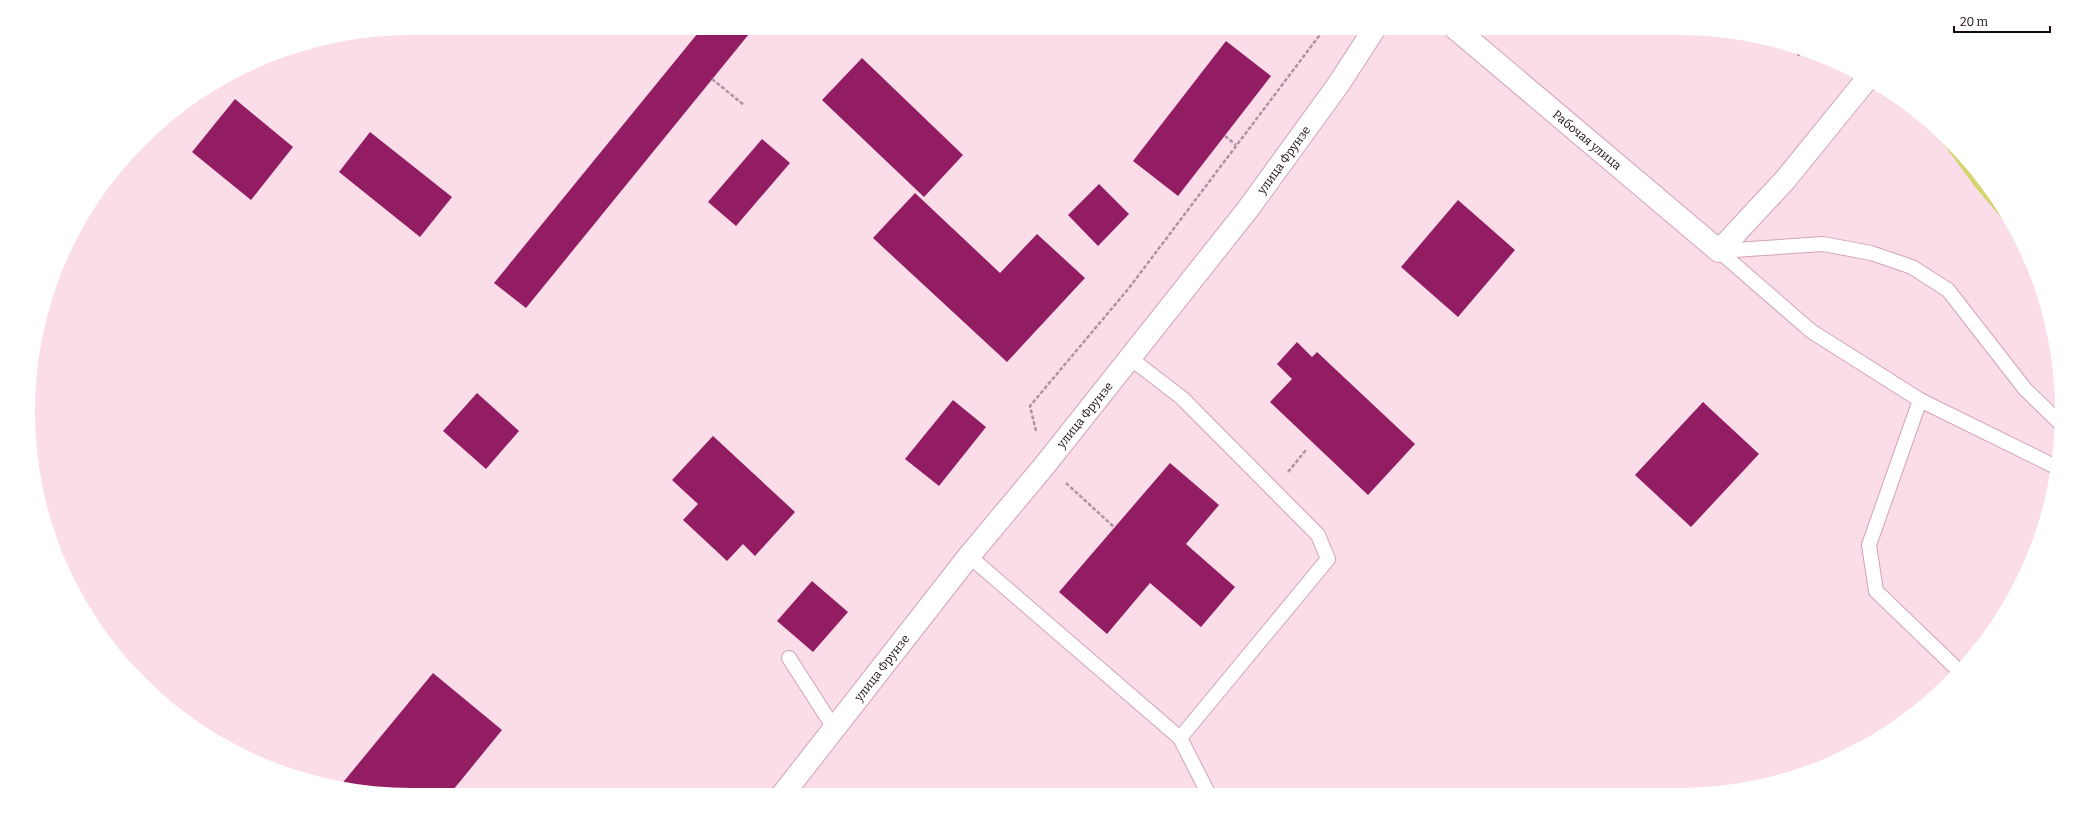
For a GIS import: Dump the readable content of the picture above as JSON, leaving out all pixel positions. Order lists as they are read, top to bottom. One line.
{"streets":{"street":["Рабочая улица","улица Фрунзе"]},"scale_bar":"20 m"}
